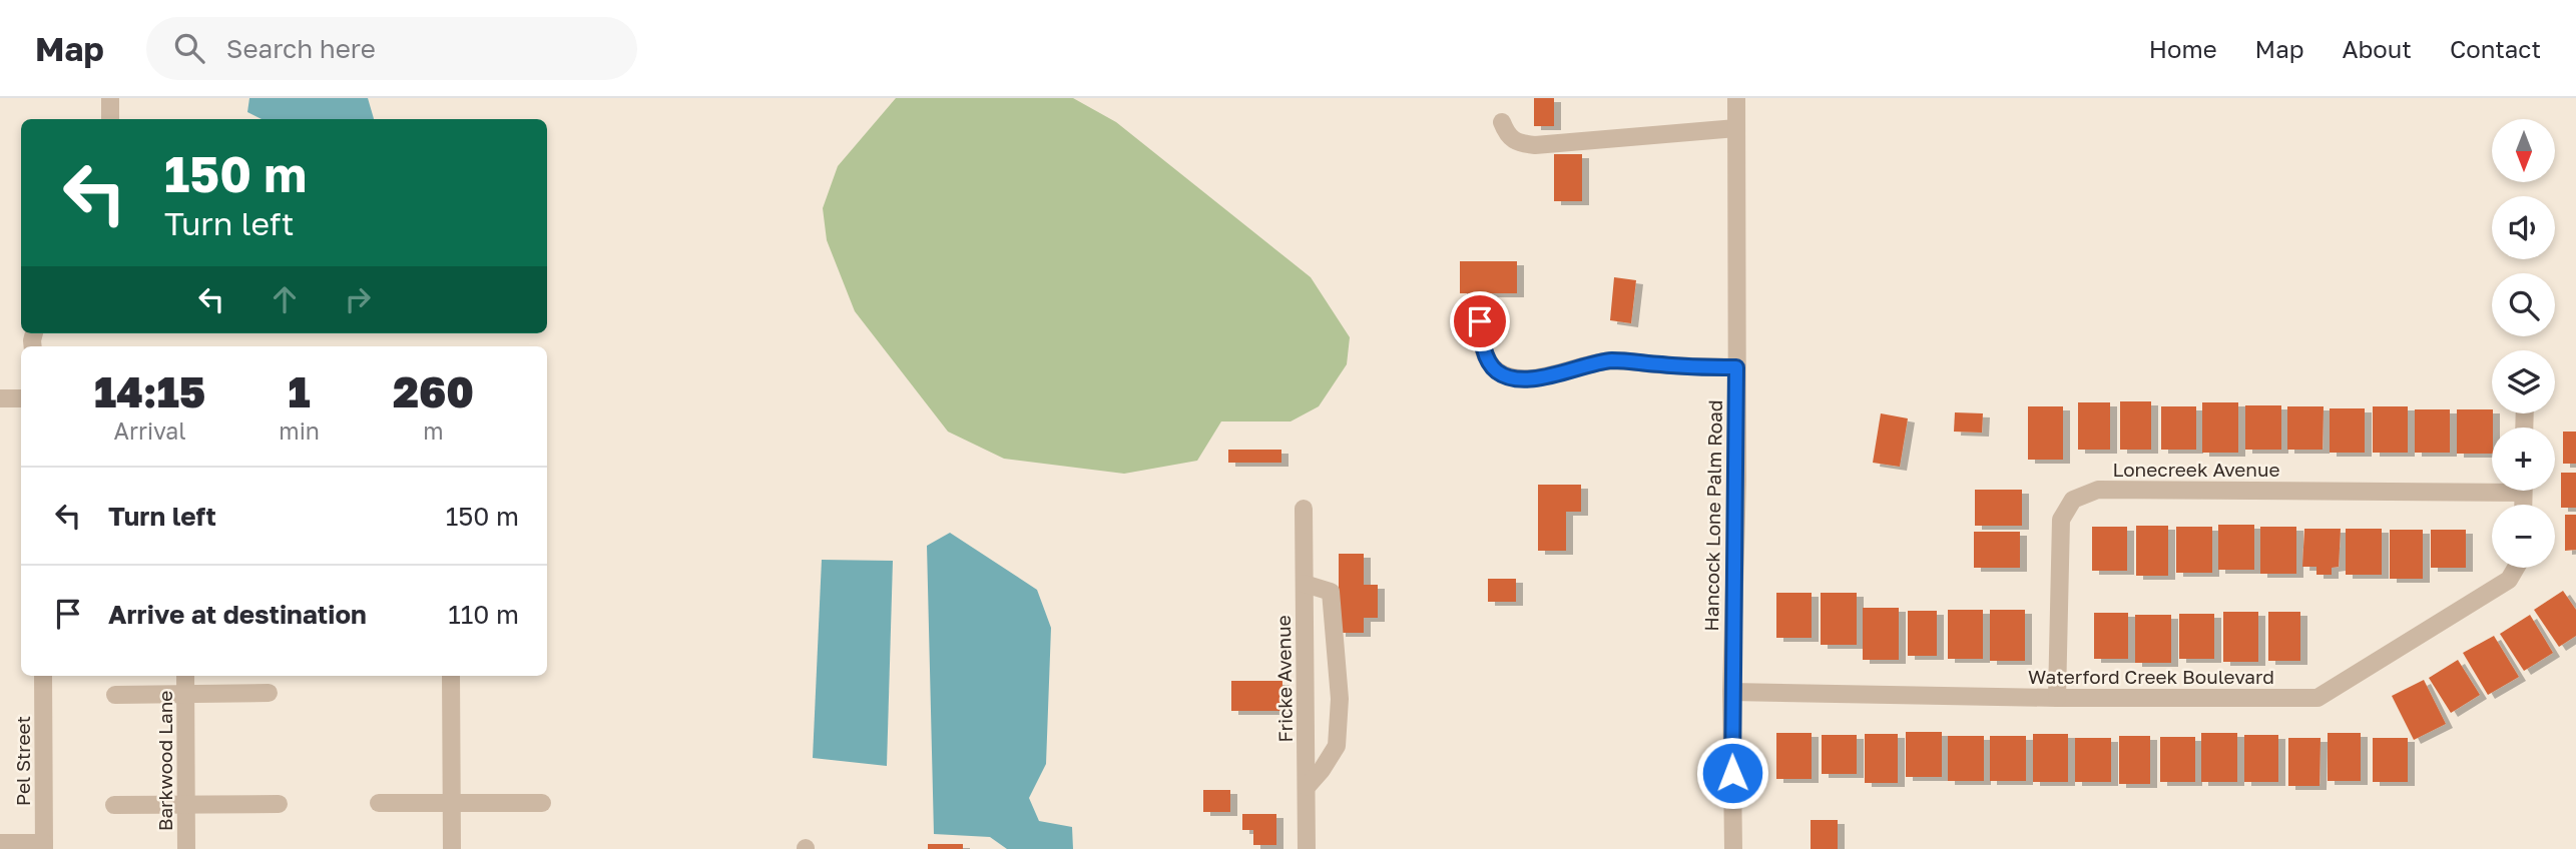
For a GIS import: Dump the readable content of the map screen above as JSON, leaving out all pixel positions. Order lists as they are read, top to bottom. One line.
{"streets":{"street":["Lonecreek Avenue","Hancock Lone Palm Road","Waterford Creek Boulevard","Fricke Avenue","Pel Street","Barkwood Lane"]},"crossings":[["Lonecreek Avenue","Waterford Creek Boulevard"],["Hancock Lone Palm Road","Waterford Creek Boulevard"]],"north":"bottom","page":{"header":"Map","search":"Search here","nav":["Home","Map","About","Contact"],"map_buttons":["+","−"],"turn":["150 m","Turn left"],"eta":["14:15","Arrival","1","min","260","m"],"list":[{"name":"Turn left","value":"150 m"},{"name":"Arrive at destination","value":"110 m"}]}}
